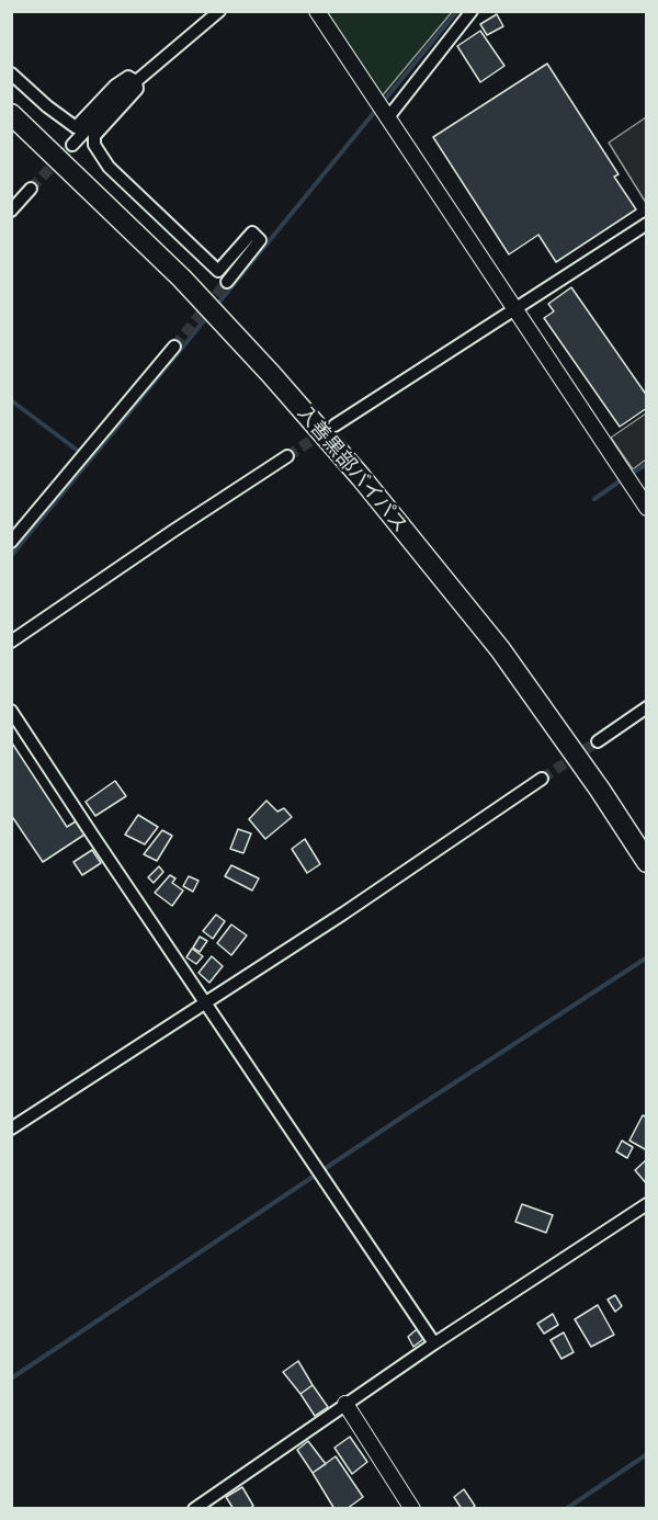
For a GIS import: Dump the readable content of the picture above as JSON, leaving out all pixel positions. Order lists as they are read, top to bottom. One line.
{"streets":{"highway":["入善黒部バイパス"]}}
